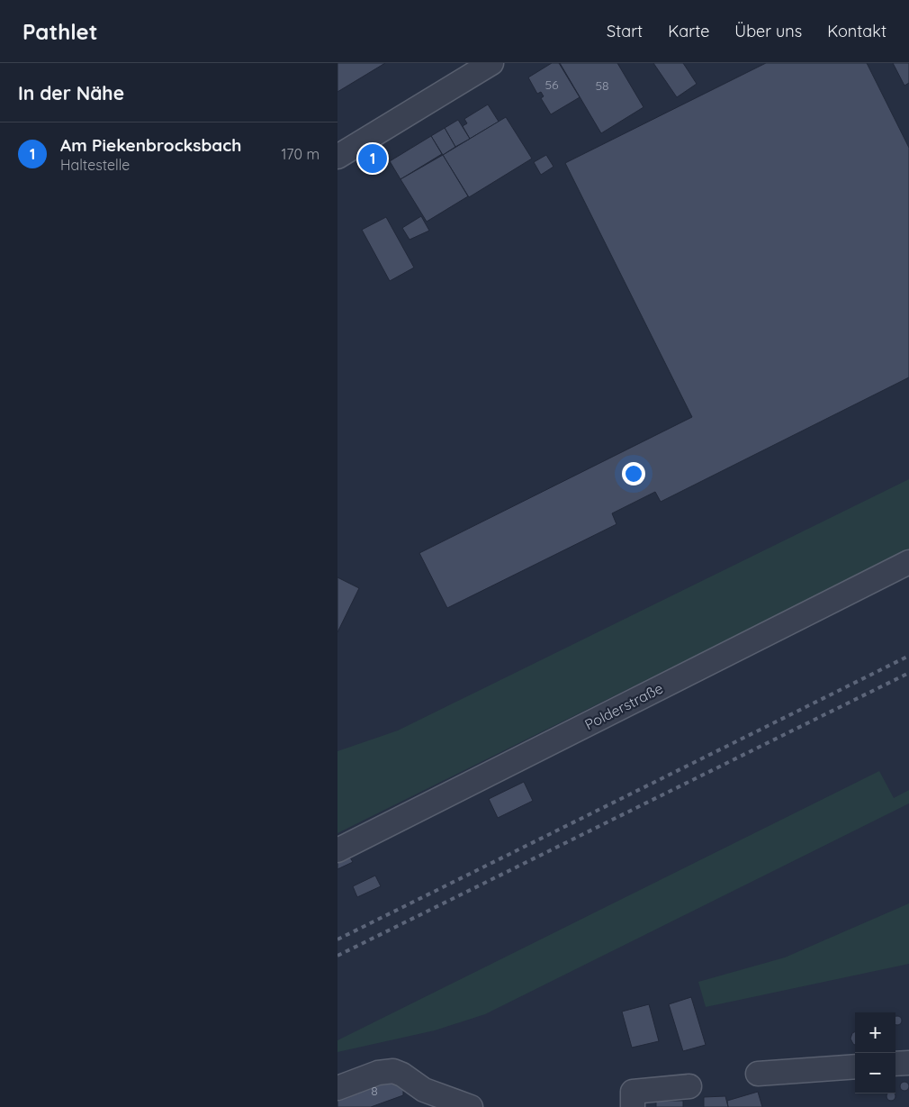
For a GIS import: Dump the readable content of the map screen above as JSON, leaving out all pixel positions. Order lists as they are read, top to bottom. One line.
{"streets":{"street":["Polderstraße"]},"house_numbers":["56","58","8"],"page":{"header":"Pathlet","nav":["Start","Karte","Über uns","Kontakt"],"heading":"In der Nähe","list":[{"mark":"1","name":"Am Piekenbrocksbach","note":"Haltestelle","value":"170 m"}],"pins":"1","map_buttons":["+","−"]}}
